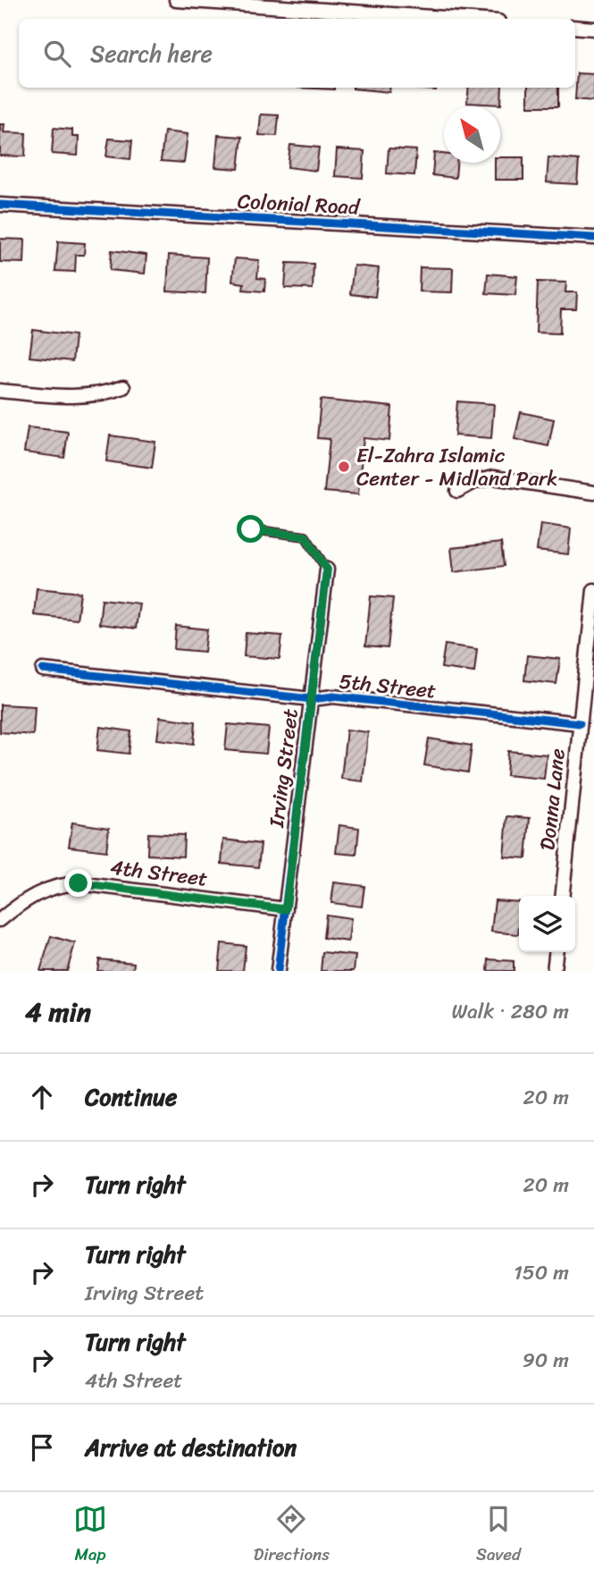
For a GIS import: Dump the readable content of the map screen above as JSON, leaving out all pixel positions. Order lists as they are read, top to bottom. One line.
{"streets":{"street":["Colonial Road","5th Street","Irving Street","Donna Lane","4th Street"]},"crossings":[["5th Street","Irving Street"],["5th Street","Donna Lane"],["Irving Street","4th Street"]],"places":["El-Zahra Islamic Center - Midland Park"],"north":"top left","page":{"search":"Search here","heading":["4 min","Walk · 280 m"],"list":[["Continue","20 m"],["Turn right","20 m"],["Turn right","Irving Street","150 m"],["Turn right","4th Street","90 m"],"Arrive at destination"],"nav":["Map","Directions","Saved"]}}
